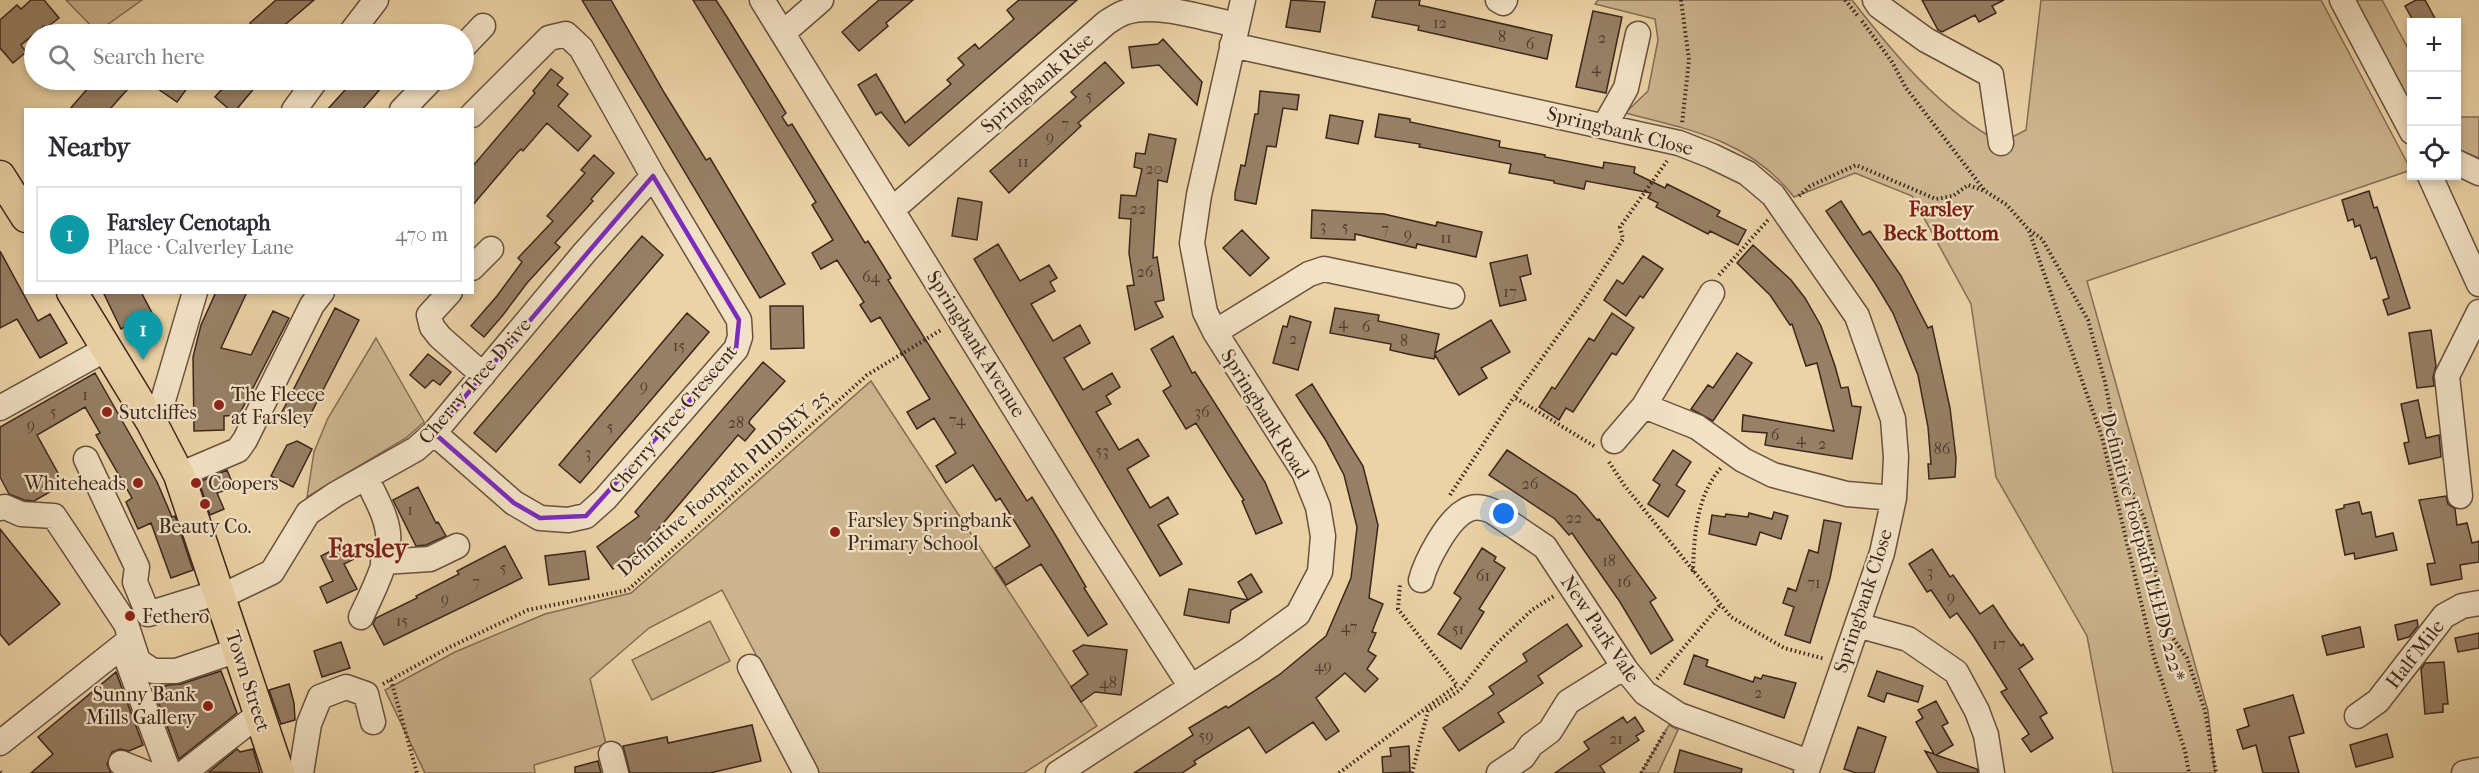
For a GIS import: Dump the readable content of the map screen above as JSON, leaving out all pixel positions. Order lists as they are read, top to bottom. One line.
{"streets":{"main road":["Town Street"],"street":["Springbank Rise","Springbank Close","Springbank Avenue","Cherry Tree Drive","Springbank Road","Cherry Tree Crescent","New Park Vale","Half Mile"],"path":["Definitive Footpath PUDSEY 25","Definitive Footpath LEEDS 222*"]},"crossings":[["Springbank Rise","Springbank Close"],["Springbank Rise","Springbank Avenue"],["Springbank Rise","Springbank Road"],["Springbank Close","Springbank Road"],["Springbank Close","New Park Vale"],["Springbank Avenue","Springbank Road"],["Springbank Avenue","Definitive Footpath PUDSEY 25"],["Cherry Tree Drive","Cherry Tree Crescent"],["Cherry Tree Drive","Town Street"]],"districts":["Farsley Beck Bottom","Farsley"],"places":["The Fleece at Farsley","Sutcliffes","Whiteheads","Coopers","Beauty Co.","Farsley Springbank Primary School","Fethero","Sunny Bank Mills Gallery"],"house_numbers":["12","8","2","6","4","5","7","9","11","20","22","3","5","7","9","11","26","64","17","4","6","2","8","15","9","1","5","36","74","28","9","5","6","4","2","86","53","3","26","1","22","18","5","3","61","7","16","71","9","9","15","47","51","17","49","48","2","59","21"],"page":{"map_buttons":["+","−"],"search":"Search here","heading":"Nearby","list":[{"mark":"1","name":"Farsley Cenotaph","note":"Place · Calverley Lane","value":"470 m"}],"pins":"1"}}
